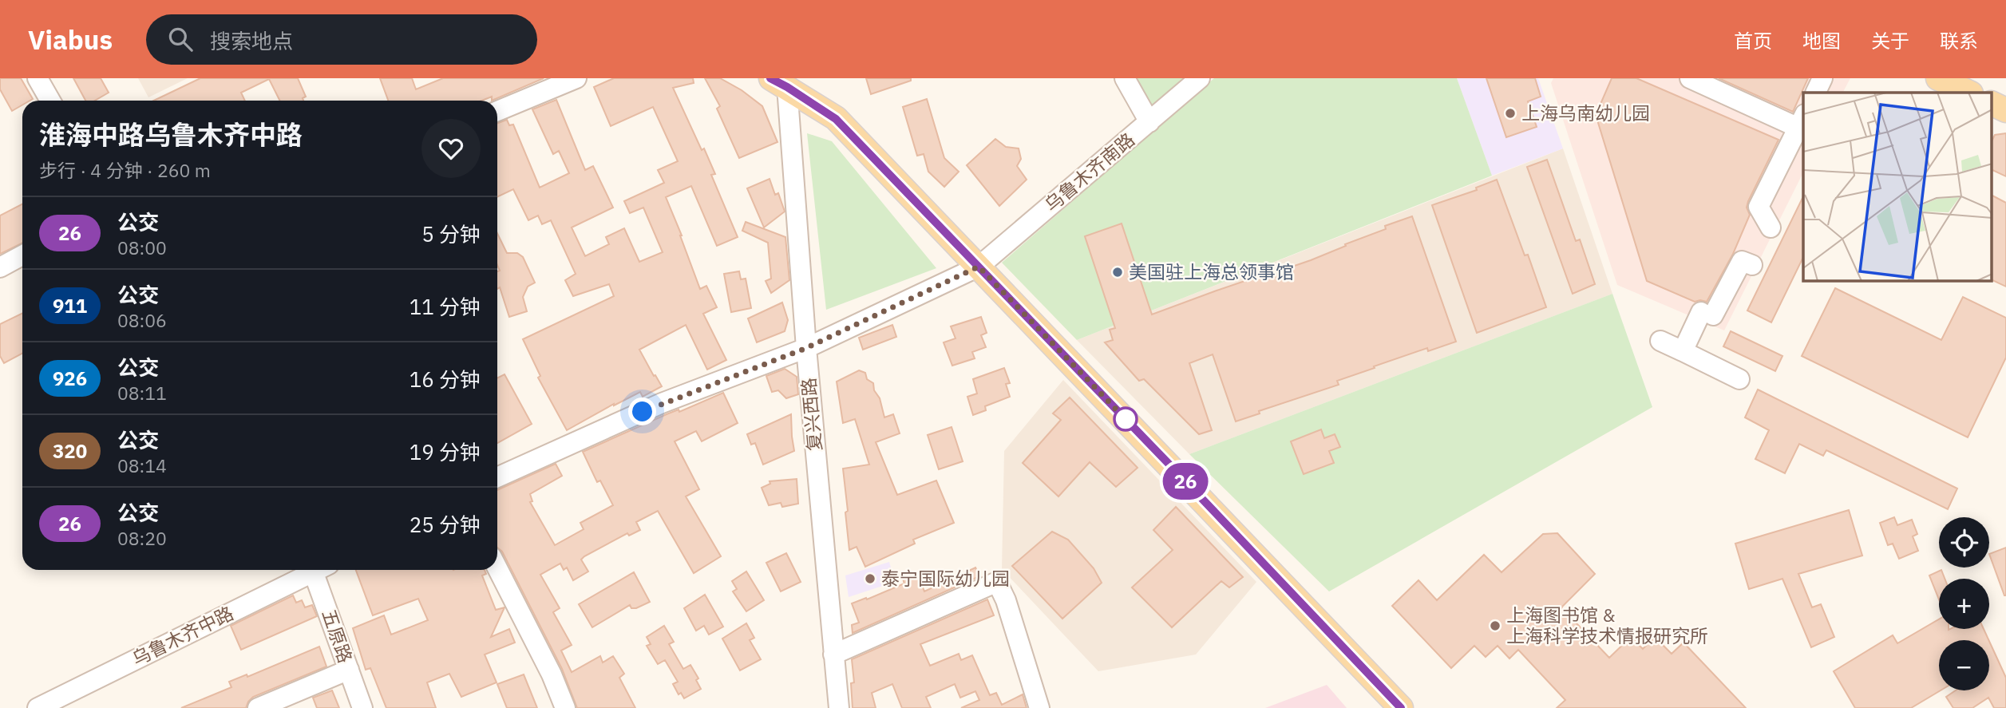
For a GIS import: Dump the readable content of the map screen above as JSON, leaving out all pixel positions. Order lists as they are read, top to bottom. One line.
{"streets":{"street":["乌鲁木齐南路","复兴西路","乌鲁木齐中路","五原路"]},"places":["上海乌南幼儿园","美国驻上海总领事馆","泰宁国际幼儿园","上海图书馆 & 上海科学技术情报研究所"],"lines":["bus line 26"],"page":{"header":"Viabus","search":"搜索地点","nav":["首页","地图","关于","联系"],"on_map":"26","heading":["淮海中路乌鲁木齐中路","步行 · 4 分钟 · 260 m"],"list":[{"mark":"26","name":"公交","note":"08:00","value":"5 分钟"},{"mark":"911","name":"公交","note":"08:06","value":"11 分钟"},{"mark":"926","name":"公交","note":"08:11","value":"16 分钟"},{"mark":"320","name":"公交","note":"08:14","value":"19 分钟"},{"mark":"26","name":"公交","note":"08:20","value":"25 分钟"}],"map_buttons":["+","−"]}}
